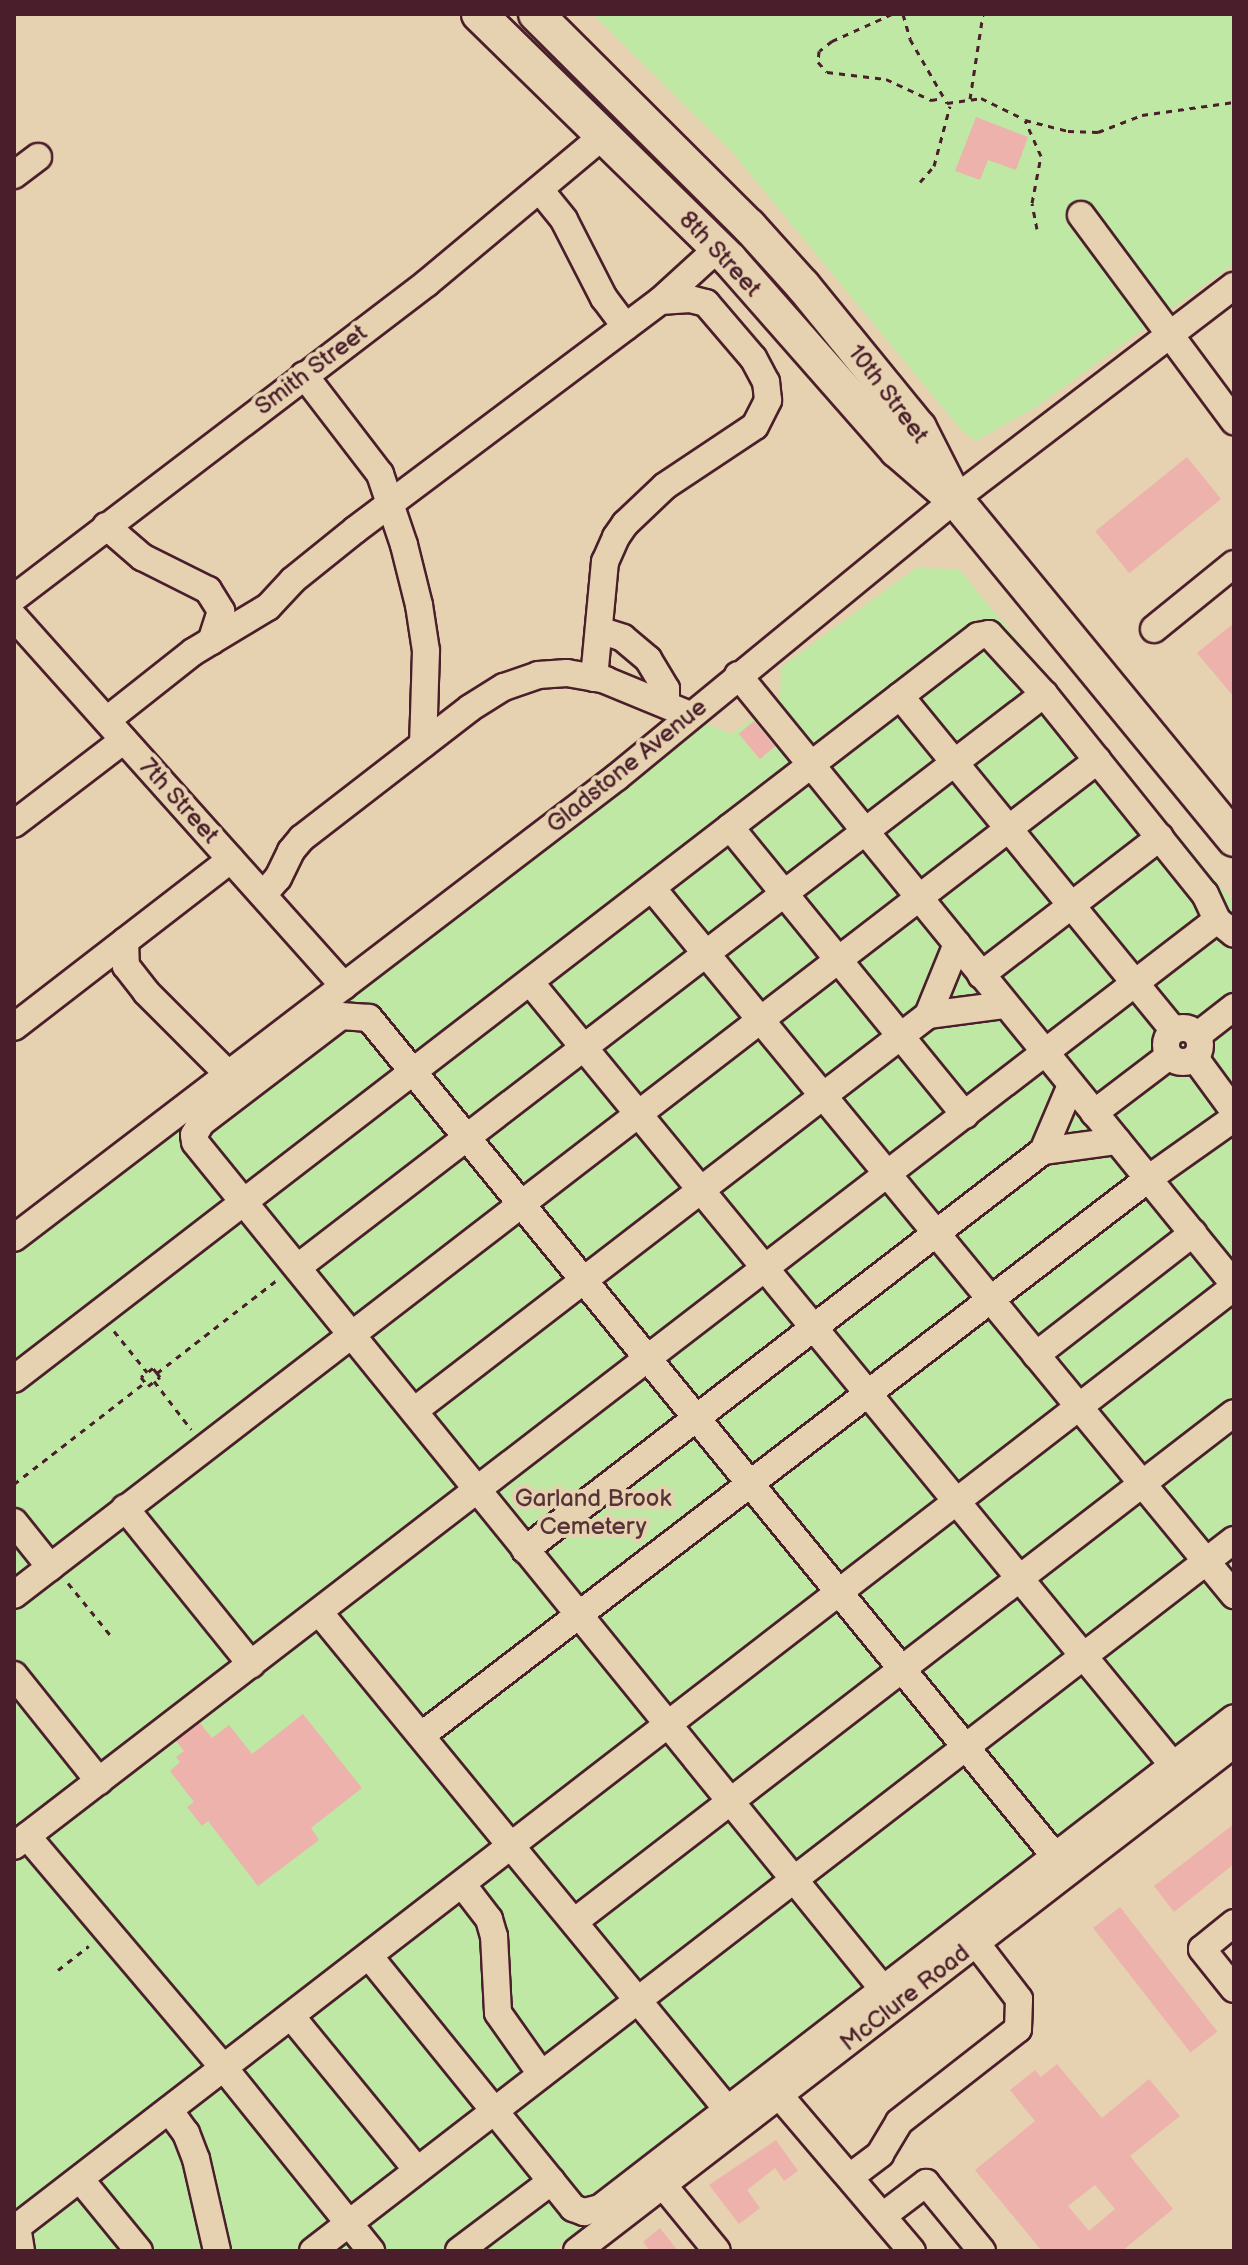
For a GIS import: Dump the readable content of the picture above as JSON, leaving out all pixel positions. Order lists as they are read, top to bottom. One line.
{"streets":{"main road":["8th Street","10th Street"],"street":["Smith Street","Gladstone Avenue","7th Street","McClure Road"]},"crossings":[["8th Street","Smith Street"],["8th Street","10th Street"],["8th Street","Gladstone Avenue"],["10th Street","Gladstone Avenue"],["Gladstone Avenue","7th Street"]],"parks":["Garland Brook Cemetery"]}
